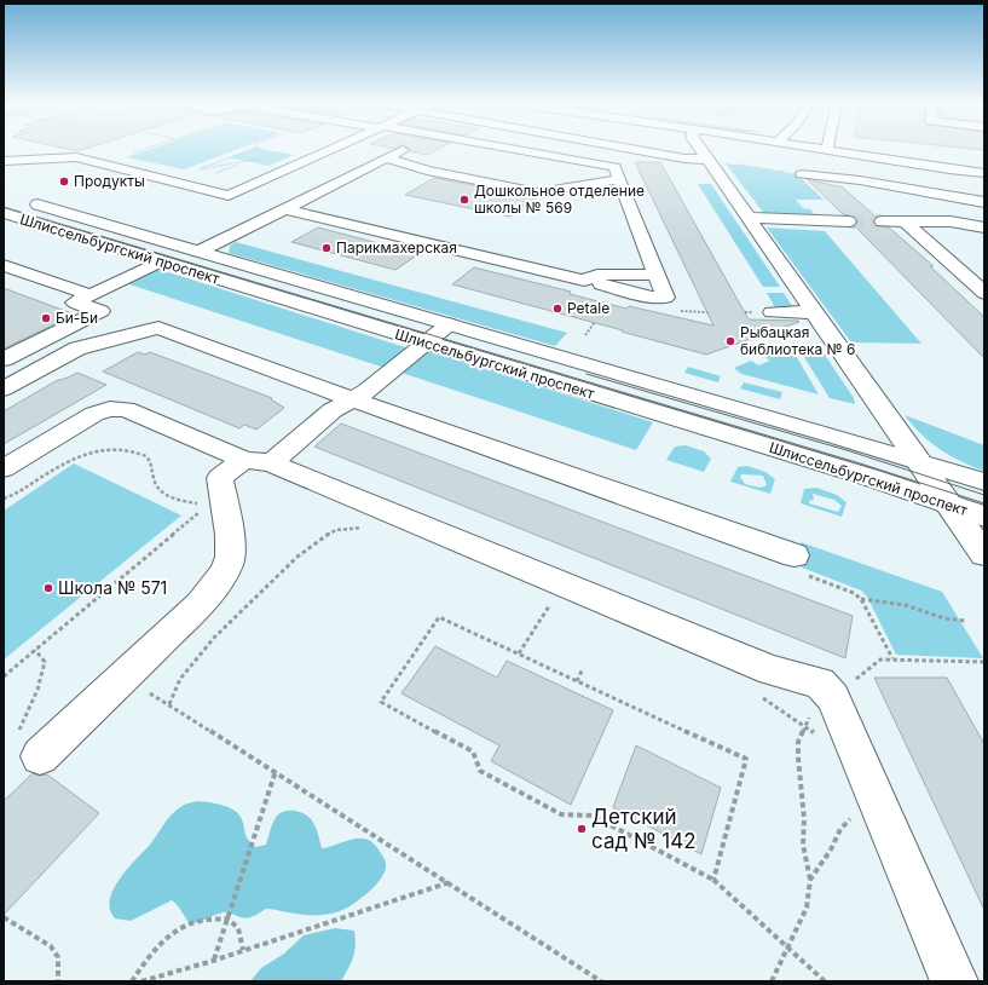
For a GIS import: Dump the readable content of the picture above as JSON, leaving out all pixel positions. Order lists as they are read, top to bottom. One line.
{"streets":{"main road":["Шлиссельбургский проспект"]},"places":["Продукты","Дошкольное отделение школы № 569","Парикмахерская","Petale","Би-Би","Рыбацкая библиотека № 6","Школа № 571","Детский сад № 142"]}
